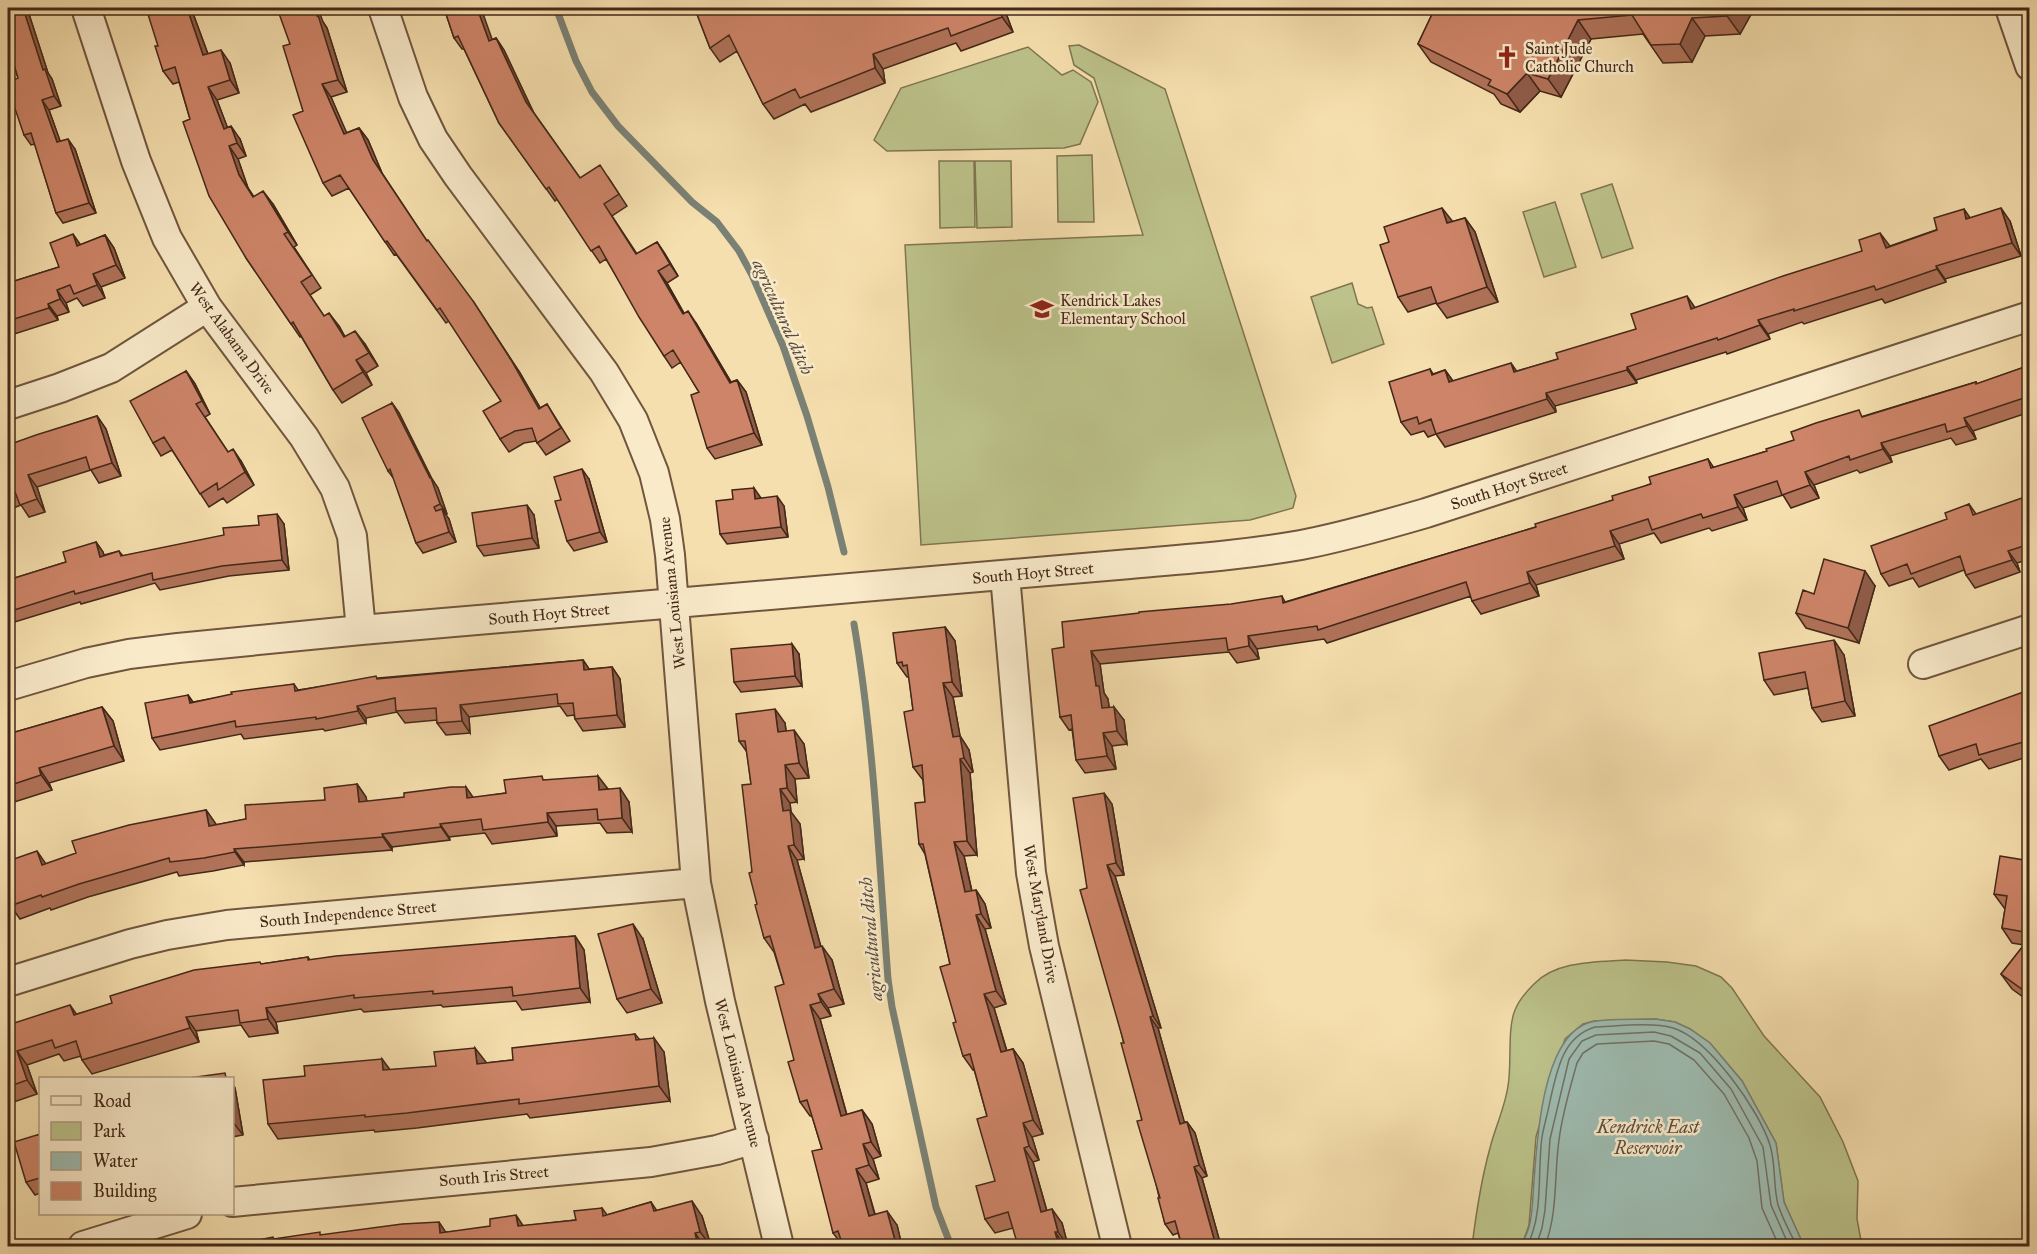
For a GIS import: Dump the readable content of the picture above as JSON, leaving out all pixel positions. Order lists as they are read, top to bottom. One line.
{"streets":{"street":["West Alabama Drive","South Hoyt Street","West Louisiana Avenue","South Independence Street","West Maryland Drive","South Iris Street"]},"crossings":[["West Alabama Drive","South Hoyt Street"],["South Hoyt Street","West Louisiana Avenue"],["South Hoyt Street","West Maryland Drive"],["West Louisiana Avenue","South Independence Street"],["West Louisiana Avenue","South Iris Street"]],"water":["agricultural ditch","Kendrick East Reservoir"],"places":{"church":["Saint Jude Catholic Church"],"school or university":["Kendrick Lakes Elementary School"]},"legend":["Road","Park","Water","Building"]}
